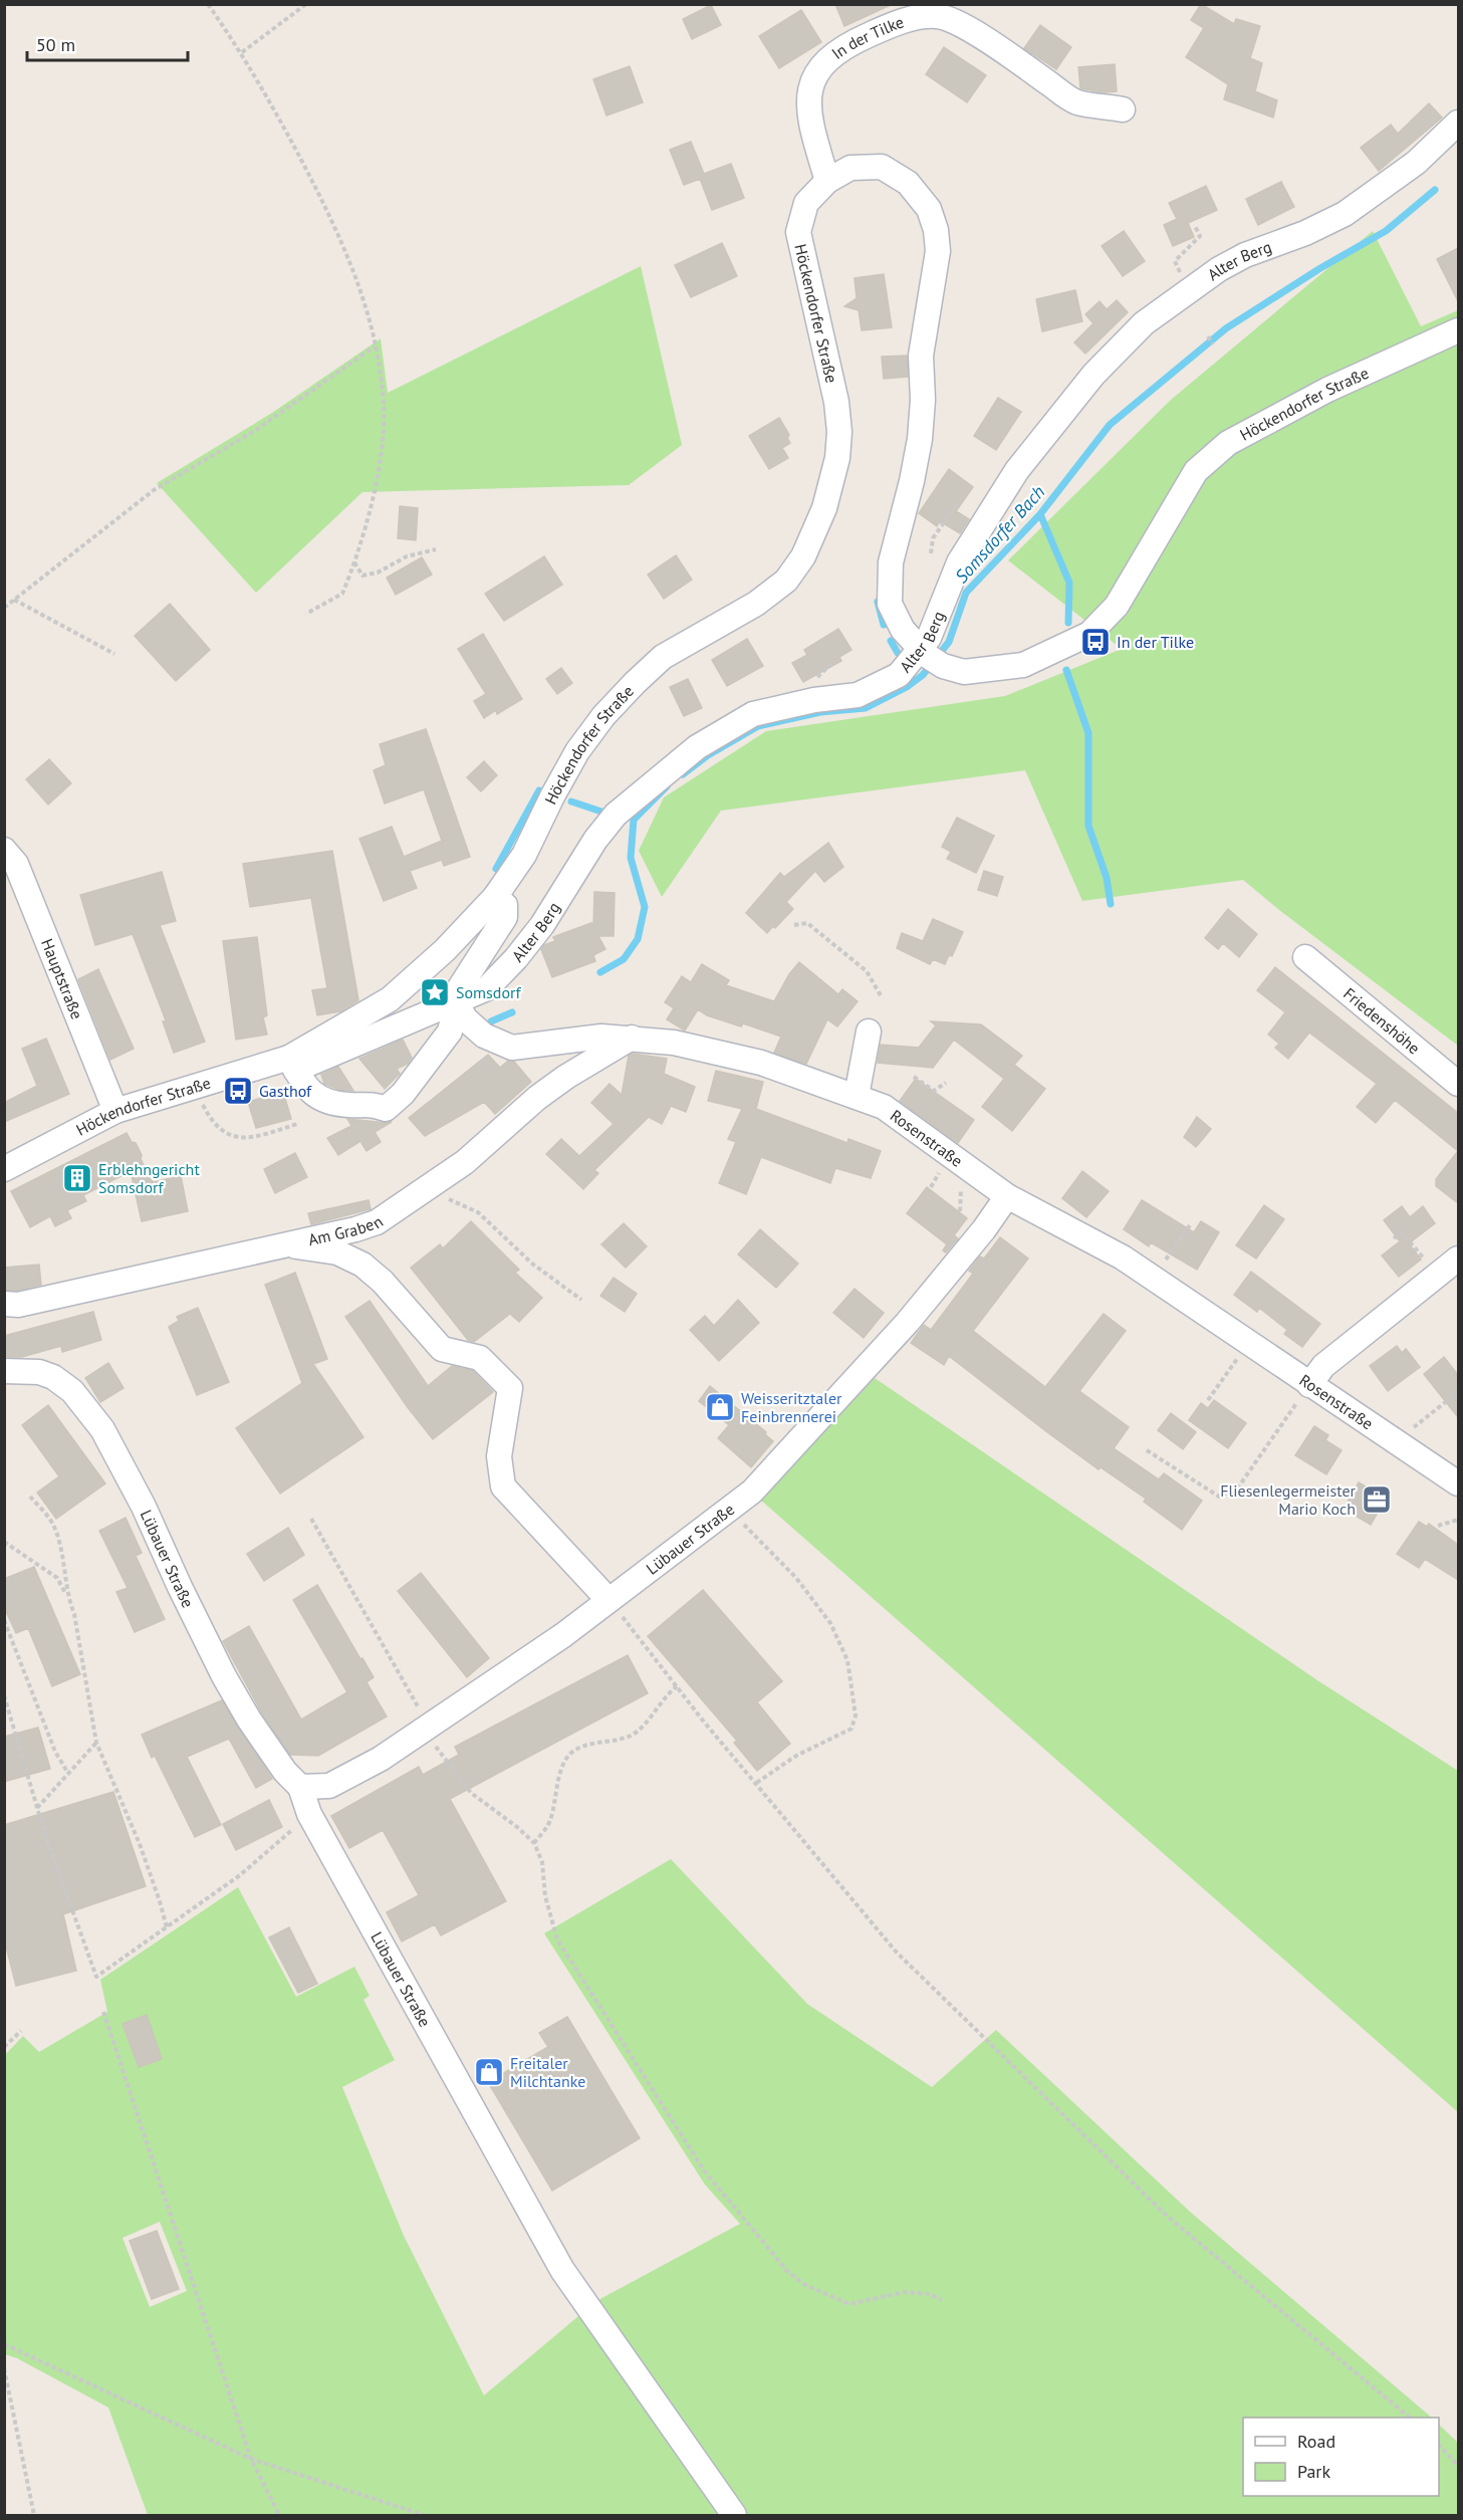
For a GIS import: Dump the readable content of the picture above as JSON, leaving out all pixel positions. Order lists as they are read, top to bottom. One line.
{"streets":{"street":["In der Tilke","Alter Berg","Höckendorfer Straße","Hauptstraße","Friedenshöhe","Rosenstraße","Am Graben","Lübauer Straße"]},"crossings":[["In der Tilke","Höckendorfer Straße"],["Alter Berg","Höckendorfer Straße"],["Alter Berg","Rosenstraße"],["Höckendorfer Straße","Hauptstraße"],["Rosenstraße","Am Graben"],["Rosenstraße","Lübauer Straße"]],"water":["Somsdorfer Bach"],"places":{"bus stop":["In der Tilke","Gasthof"],"place":["Somsdorf"],"building":["Erblehngericht Somsdorf"],"shop":["Weisseritztaler Feinbrennerei","Freitaler Milchtanke"],"office":["Fliesenlegermeister Mario Koch"]},"legend":["Road","Park"],"scale_bar":"50 m"}
